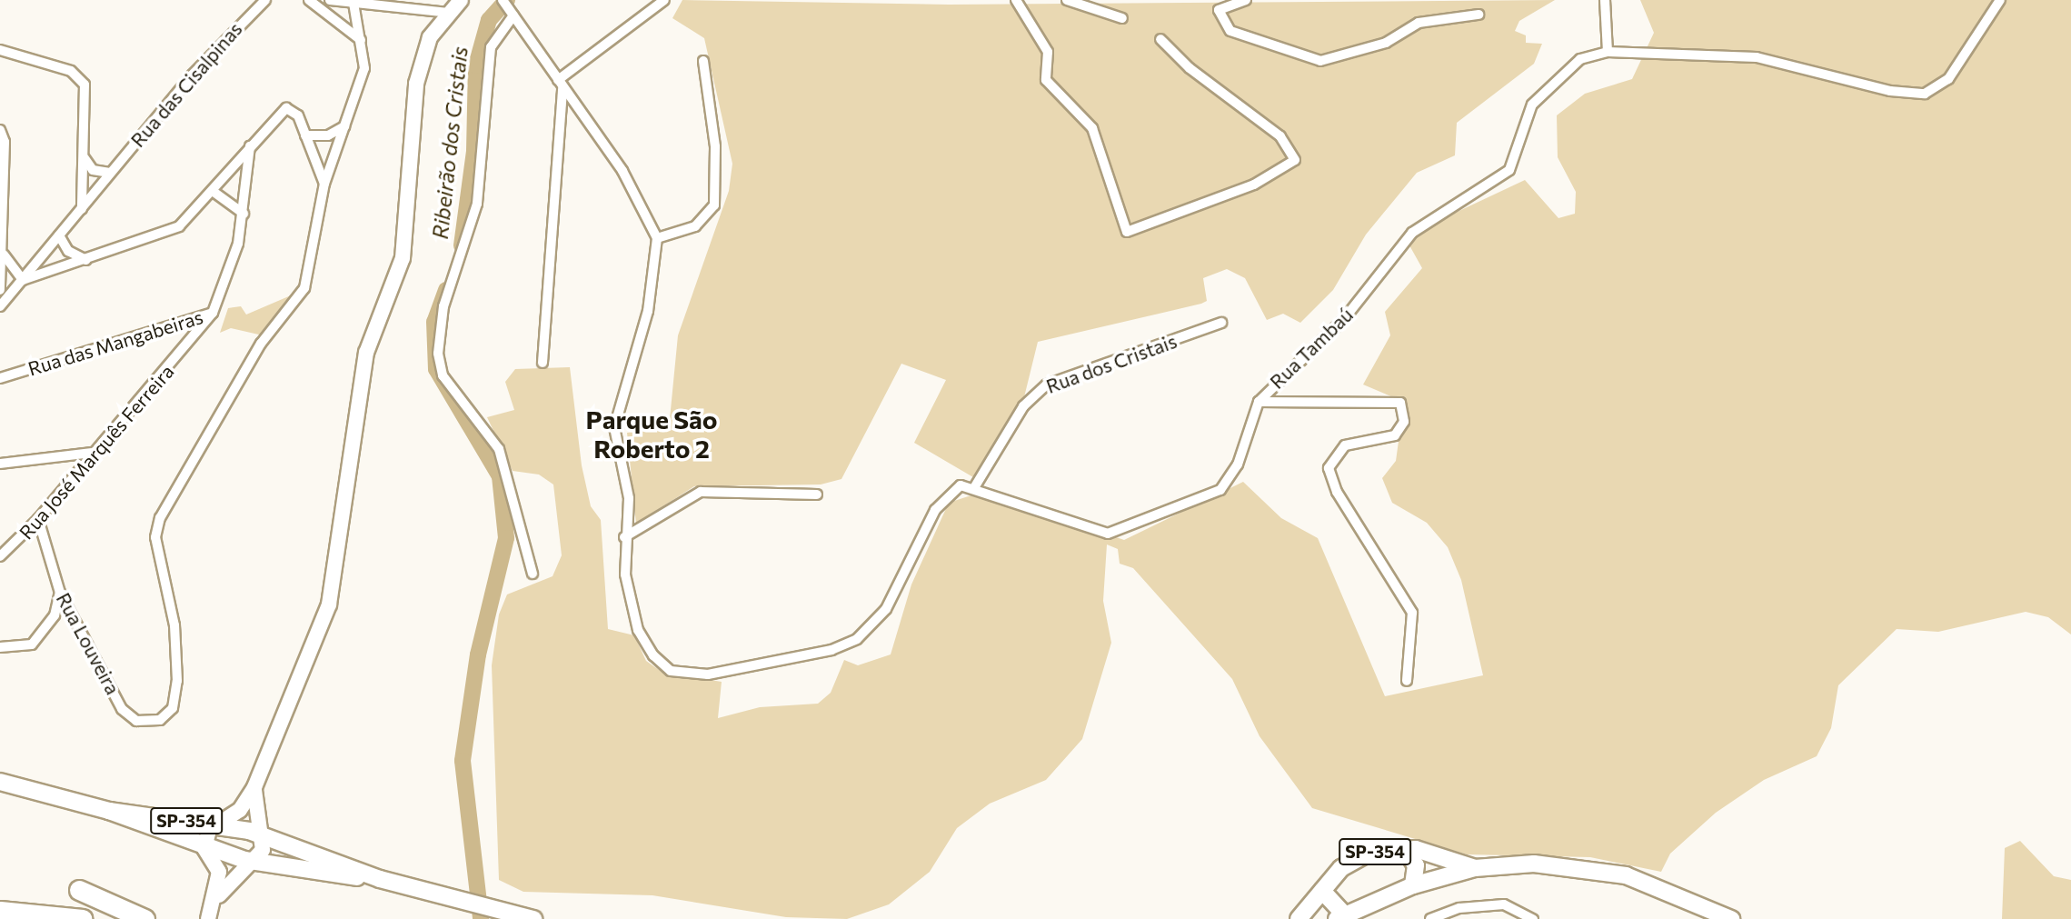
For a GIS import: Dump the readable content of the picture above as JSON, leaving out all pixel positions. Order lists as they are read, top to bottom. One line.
{"streets":{"main road":["SP-354"],"street":["Rua das Cisalpinas","Rua das Mangabeiras","Rua Tambaú","Rua dos Cristais","Rua José Marquês Ferreira","Rua Louveira"]},"crossings":[["Rua das Mangabeiras","Rua José Marquês Ferreira"],["Rua Tambaú","Rua dos Cristais"],["Rua José Marquês Ferreira","Rua Louveira"]],"districts":["Parque São Roberto 2"],"water":["Ribeirão dos Cristais"]}
